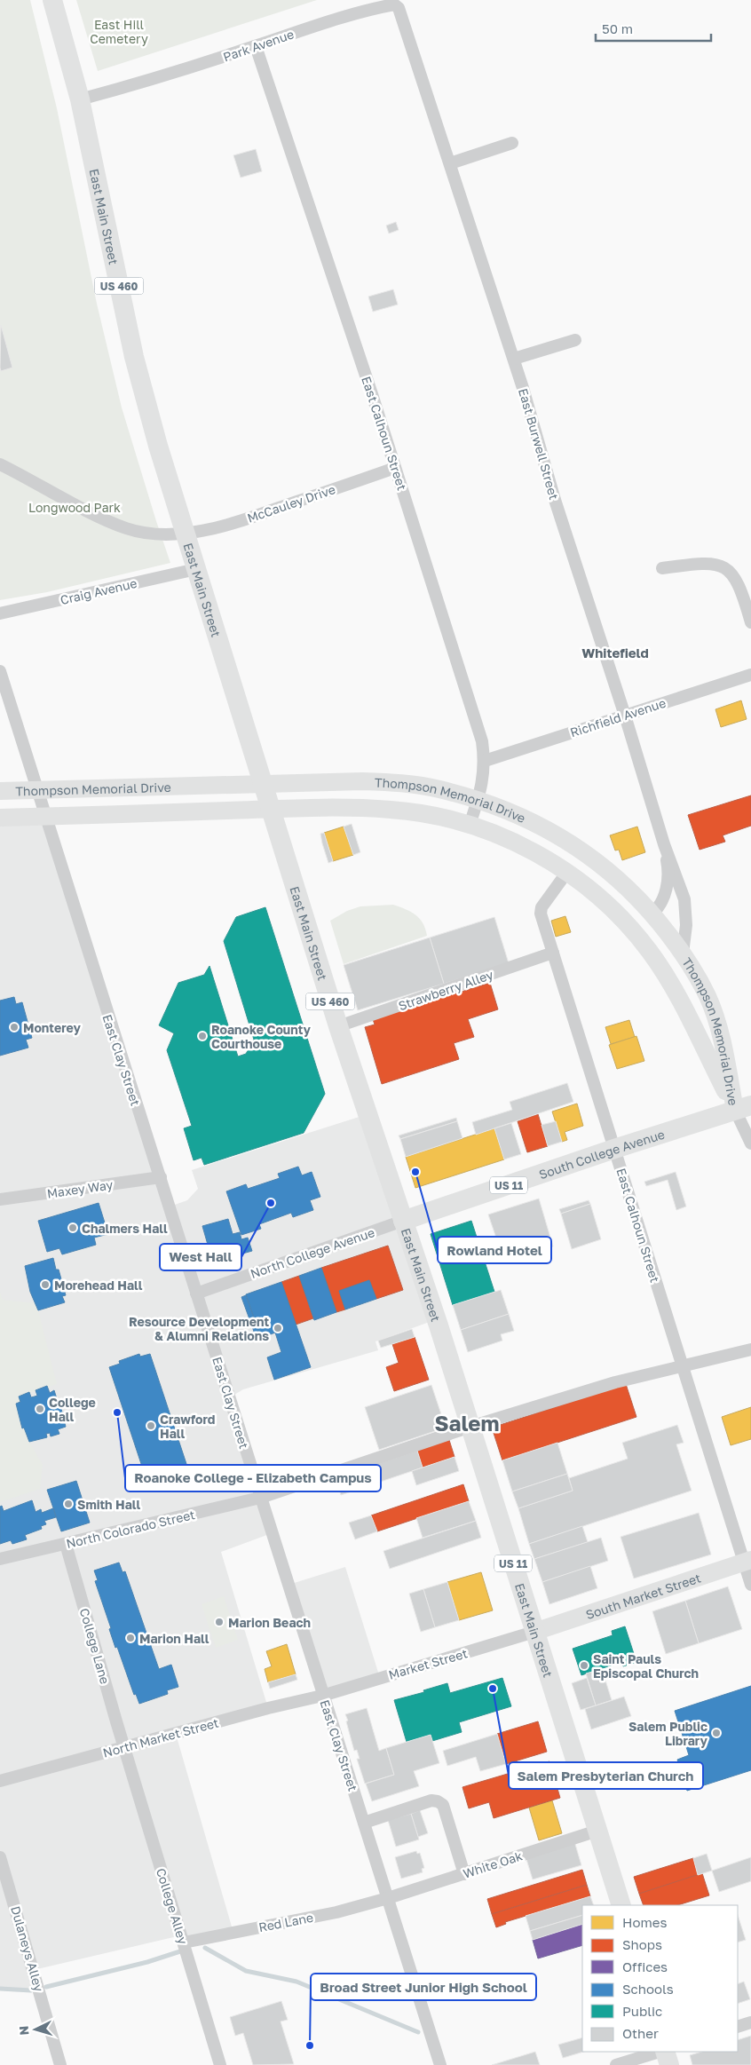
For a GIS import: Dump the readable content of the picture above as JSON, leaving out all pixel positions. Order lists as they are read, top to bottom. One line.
{"streets":{"main road":["East Main Street","US 460","Thompson Memorial Drive","South College Avenue","US 11","South Market Street"],"street":["Park Avenue","East Calhoun Street","East Burwell Street","McCauley Drive","Craig Avenue","Richfield Avenue","Strawberry Alley","East Clay Street","Maxey Way","North College Avenue","North Colorado Street","College Lane","Market Street","North Market Street","White Oak","College Alley","Red Lane","Dulaneys Alley"]},"crossings":[["Park Avenue","East Main Street"],["Park Avenue","East Calhoun Street"],["Park Avenue","East Burwell Street"],["East Main Street","McCauley Drive"],["East Main Street","Craig Avenue"],["East Main Street","Thompson Memorial Drive"],["East Main Street","Strawberry Alley"],["East Main Street","South College Avenue"],["East Main Street","North College Avenue"],["East Main Street","North Colorado Street"],["East Main Street","South Market Street"],["East Main Street","Market Street"],["East Main Street","White Oak"],["East Calhoun Street","McCauley Drive"],["East Calhoun Street","Richfield Avenue"],["East Calhoun Street","Thompson Memorial Drive"],["East Calhoun Street","Strawberry Alley"],["East Calhoun Street","South College Avenue"],["East Calhoun Street","North Colorado Street"],["East Calhoun Street","South Market Street"],["East Burwell Street","Richfield Avenue"],["East Burwell Street","Thompson Memorial Drive"],["Thompson Memorial Drive","East Clay Street"],["Thompson Memorial Drive","South College Avenue"],["East Clay Street","Maxey Way"],["East Clay Street","North College Avenue"],["East Clay Street","North Colorado Street"],["East Clay Street","Market Street"],["East Clay Street","North Market Street"],["East Clay Street","White Oak"],["East Clay Street","Red Lane"],["South College Avenue","North College Avenue"],["North Colorado Street","College Lane"],["South Market Street","Market Street"],["College Lane","North Market Street"],["College Lane","College Alley"],["Market Street","North Market Street"],["North Market Street","College Alley"],["White Oak","Red Lane"],["College Alley","Red Lane"]],"districts":["Whitefield","Salem"],"parks":["East Hill Cemetery","Longwood Park"],"places":["Monterey","Roanoke County Courthouse","Rowland Hotel","West Hall","Chalmers Hall","Morehead Hall","Resource Development & Alumni Relations","College Hall","Roanoke College - Elizabeth Campus","Crawford Hall","Smith Hall","Marion Beach","Marion Hall","Saint Pauls Episcopal Church","Salem Presbyterian Church","Salem Public Library","Broad Street Junior High School"],"legend":["Homes","Shops","Offices","Schools","Public","Other"],"scale_bar":"50 m","north":"left"}
